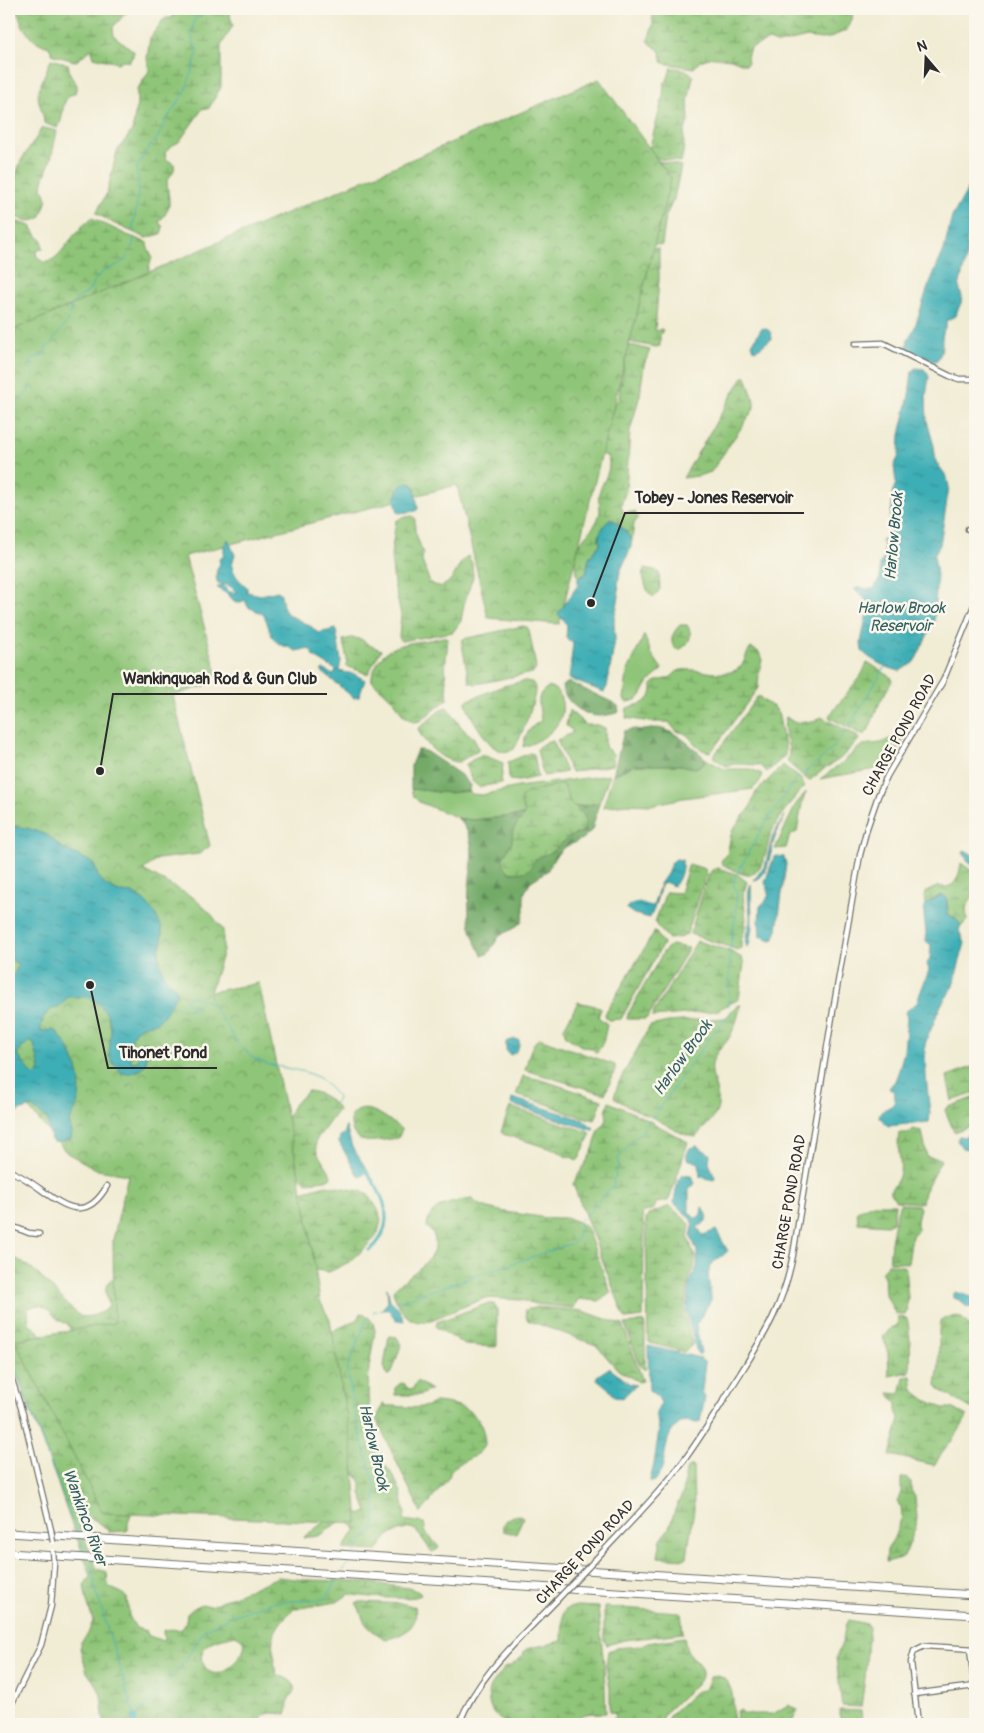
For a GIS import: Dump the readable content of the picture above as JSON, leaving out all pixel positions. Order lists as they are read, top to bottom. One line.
{"streets":{"street":["CHARGE POND ROAD"]},"water":["Harlow Brook","Harlow Brook Reservoir","Wankinco River"],"places":["Tobey - Jones Reservoir","Wankinquoah Rod & Gun Club","Tihonet Pond"],"north":"top"}
